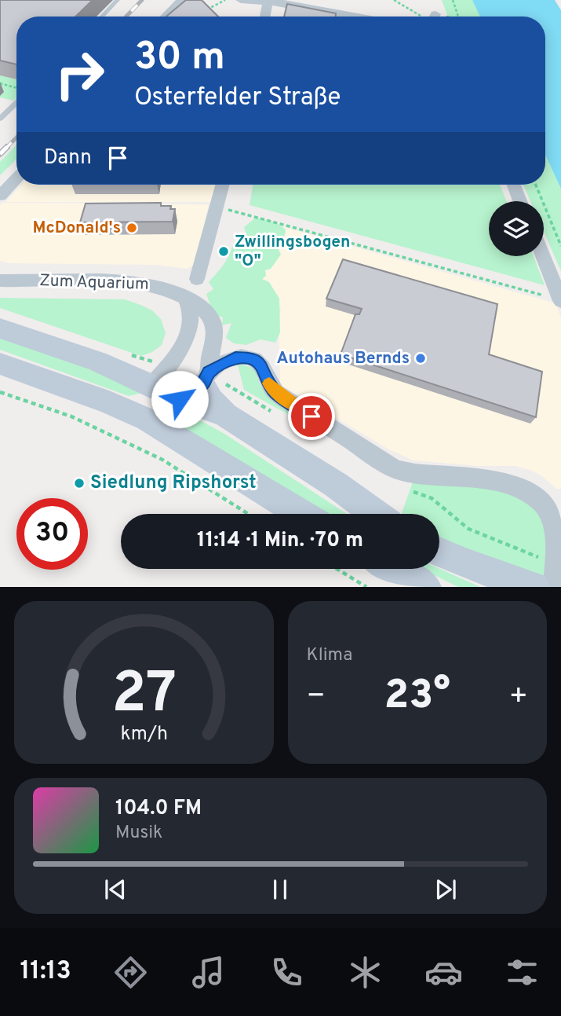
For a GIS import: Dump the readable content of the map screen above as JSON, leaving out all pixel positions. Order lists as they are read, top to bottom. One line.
{"streets":{"street":["Zum Aquarium"]},"places":["McDonald's","Zwillingsbogen \"O\"","Autohaus Bernds","Siedlung Ripshorst"],"page":{"turn":["30 m","Osterfelder Straße"],"then":"Dann","limit":"30","trip":"11:14 · 1 Min. · 70 m","tile":"Klima","heat":["−","23°","+"],"song":["104.0 FM","Musik"],"tabs":"11:13","gauge":["27","km/h"]}}
